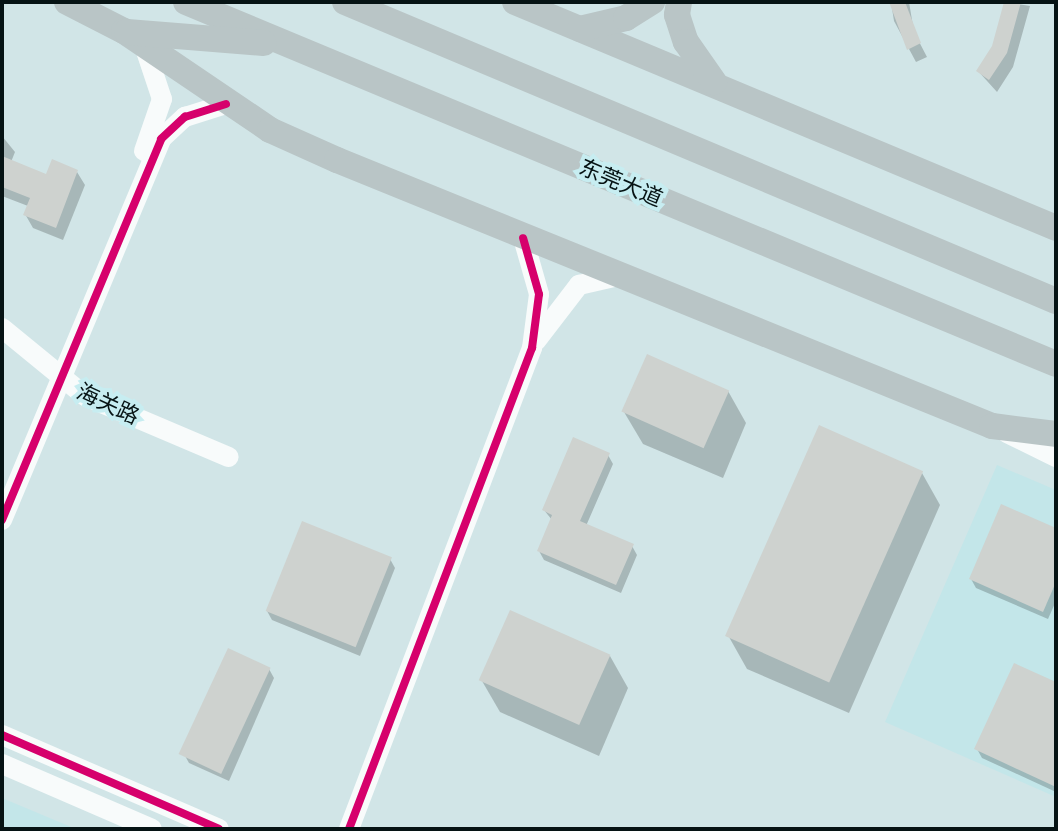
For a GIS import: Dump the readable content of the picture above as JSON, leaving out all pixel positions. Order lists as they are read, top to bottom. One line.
{"streets":{"main road":["东莞大道"],"street":["海关路"]}}
